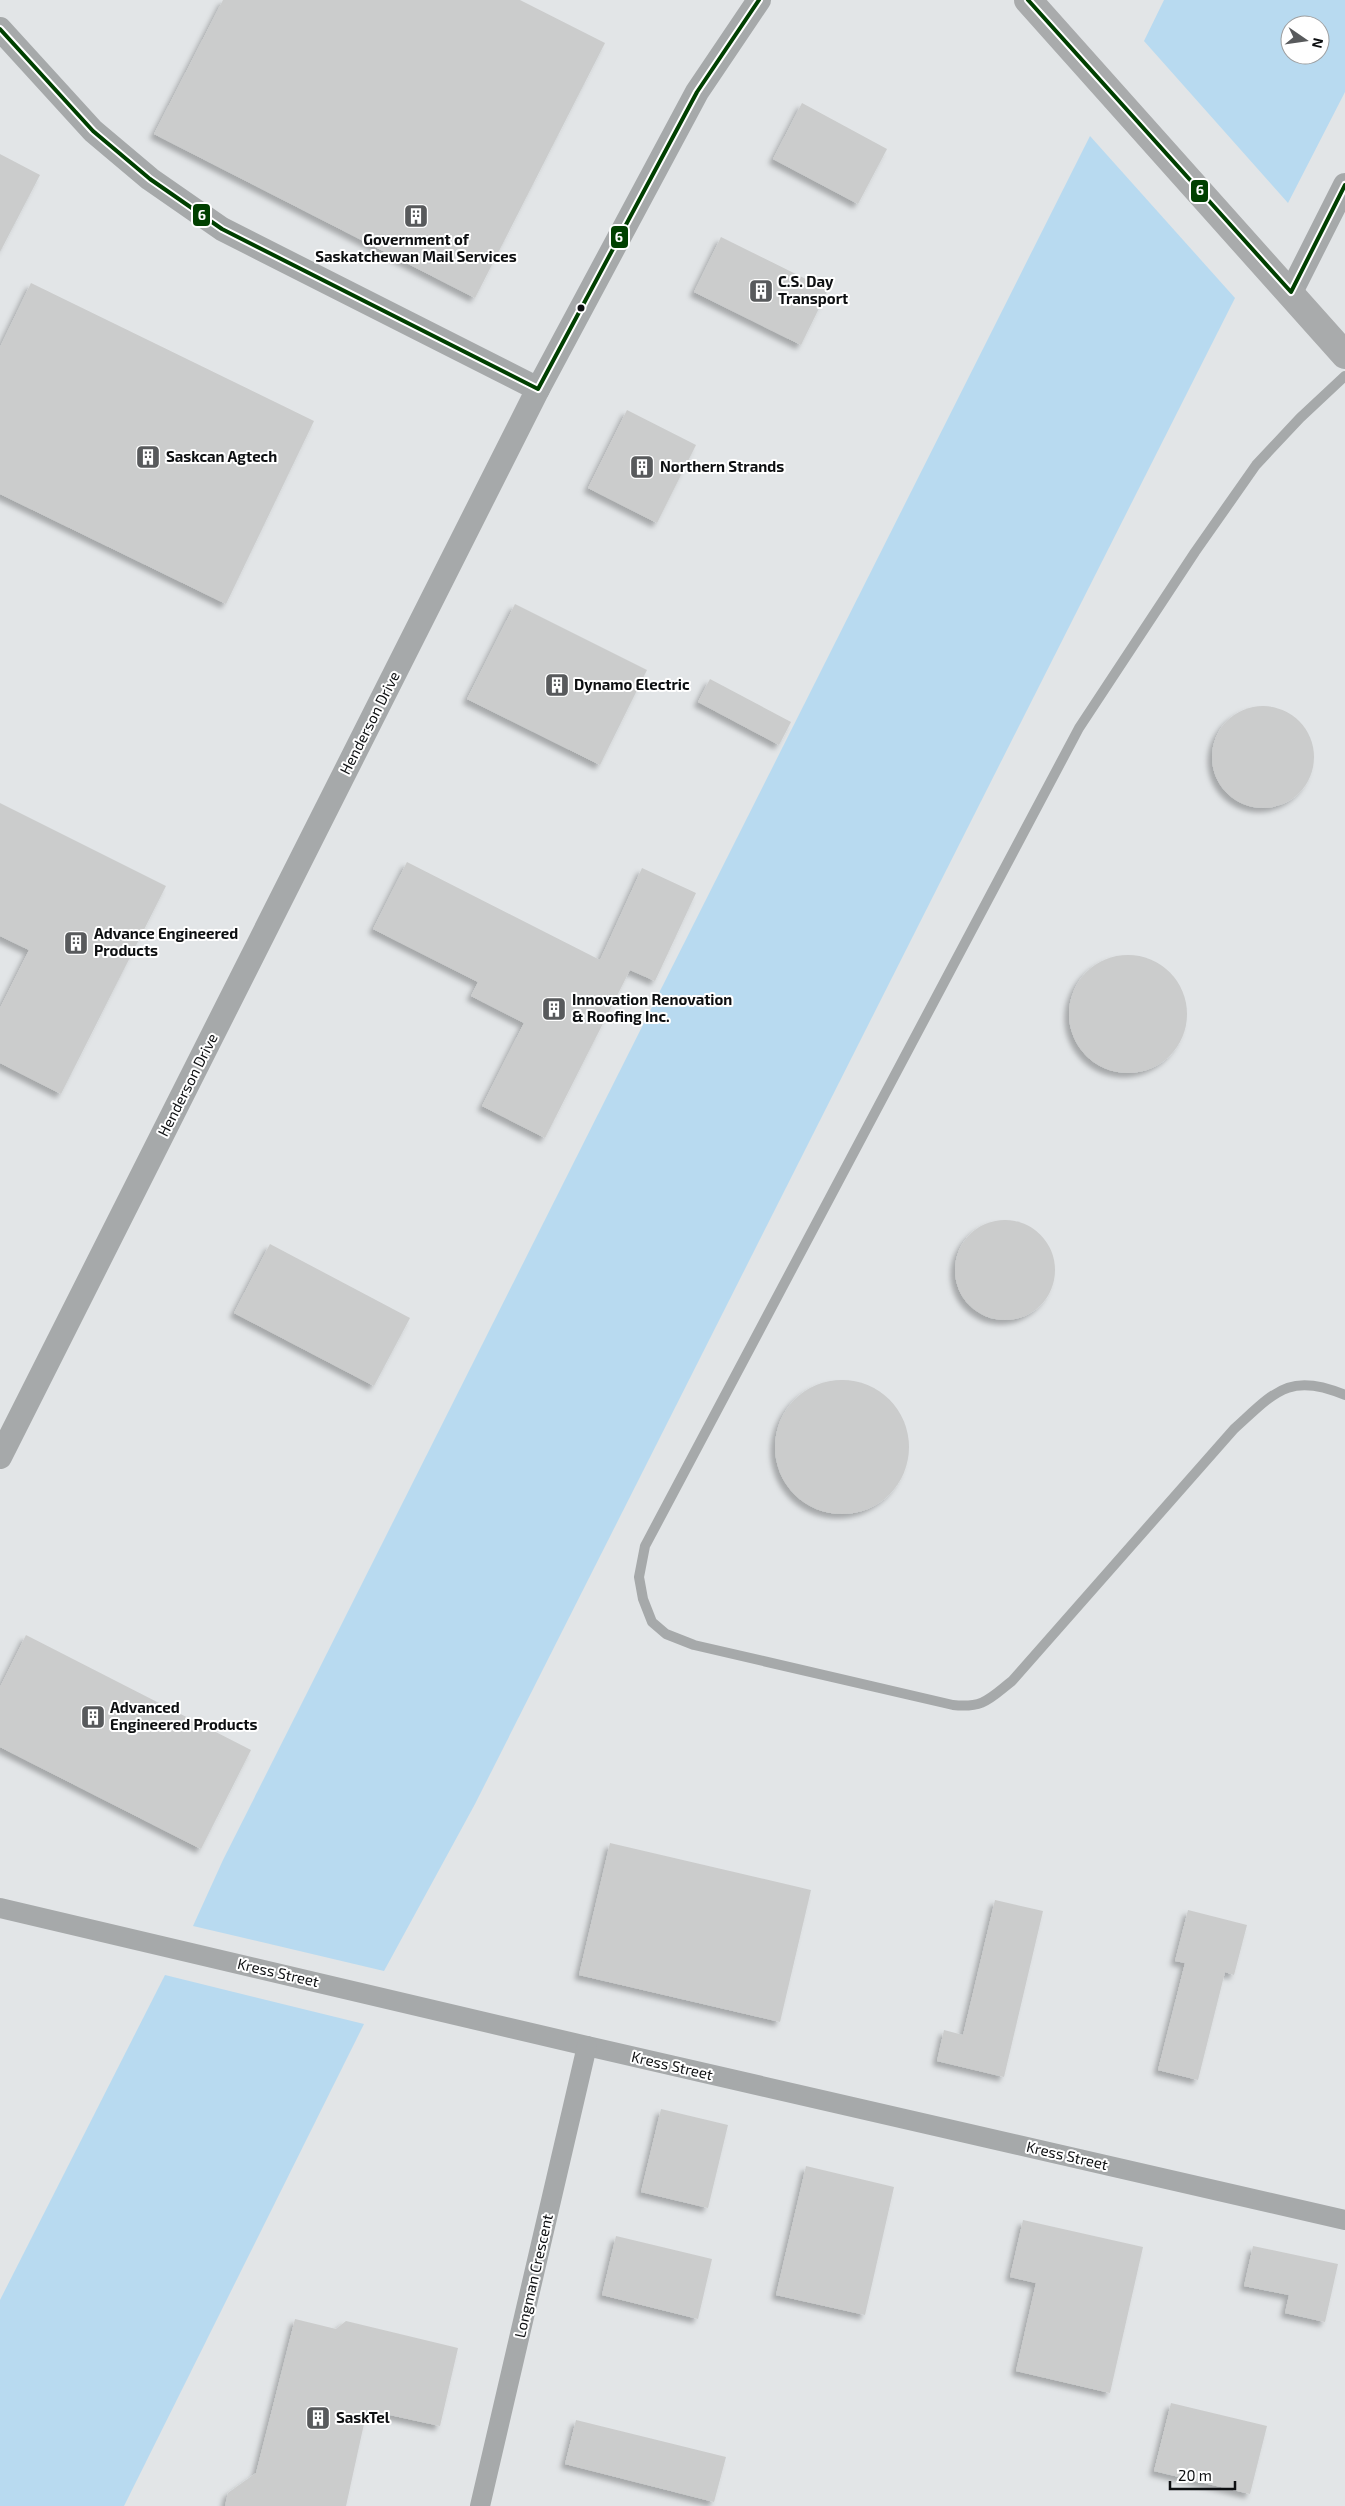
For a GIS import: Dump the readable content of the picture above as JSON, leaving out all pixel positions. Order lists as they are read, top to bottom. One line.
{"streets":{"street":["Henderson Drive","Kress Street","Longman Crescent"]},"crossings":[["Kress Street","Longman Crescent"]],"places":{"building":["Government of Saskatchewan Mail Services","C.S. Day Transport","Saskcan Agtech","Northern Strands","Dynamo Electric","Advance Engineered Products","Innovation Renovation & Roofing Inc.","Advanced Engineered Products","SaskTel"]},"lines":["transit line 6"],"scale_bar":"20 m","north":"right"}
